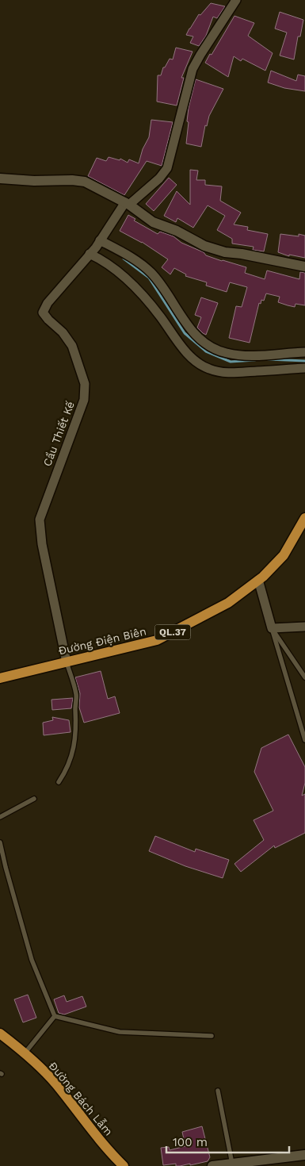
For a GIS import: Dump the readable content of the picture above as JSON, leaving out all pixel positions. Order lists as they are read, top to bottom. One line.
{"streets":{"main road":["QL.37","Đường Điện Biên","Đường Bách Lẫm"],"street":["Cầu Thiết Kế"]},"crossings":[["Cầu Thiết Kế","Đường Điện Biên"]],"scale_bar":"100 m"}
